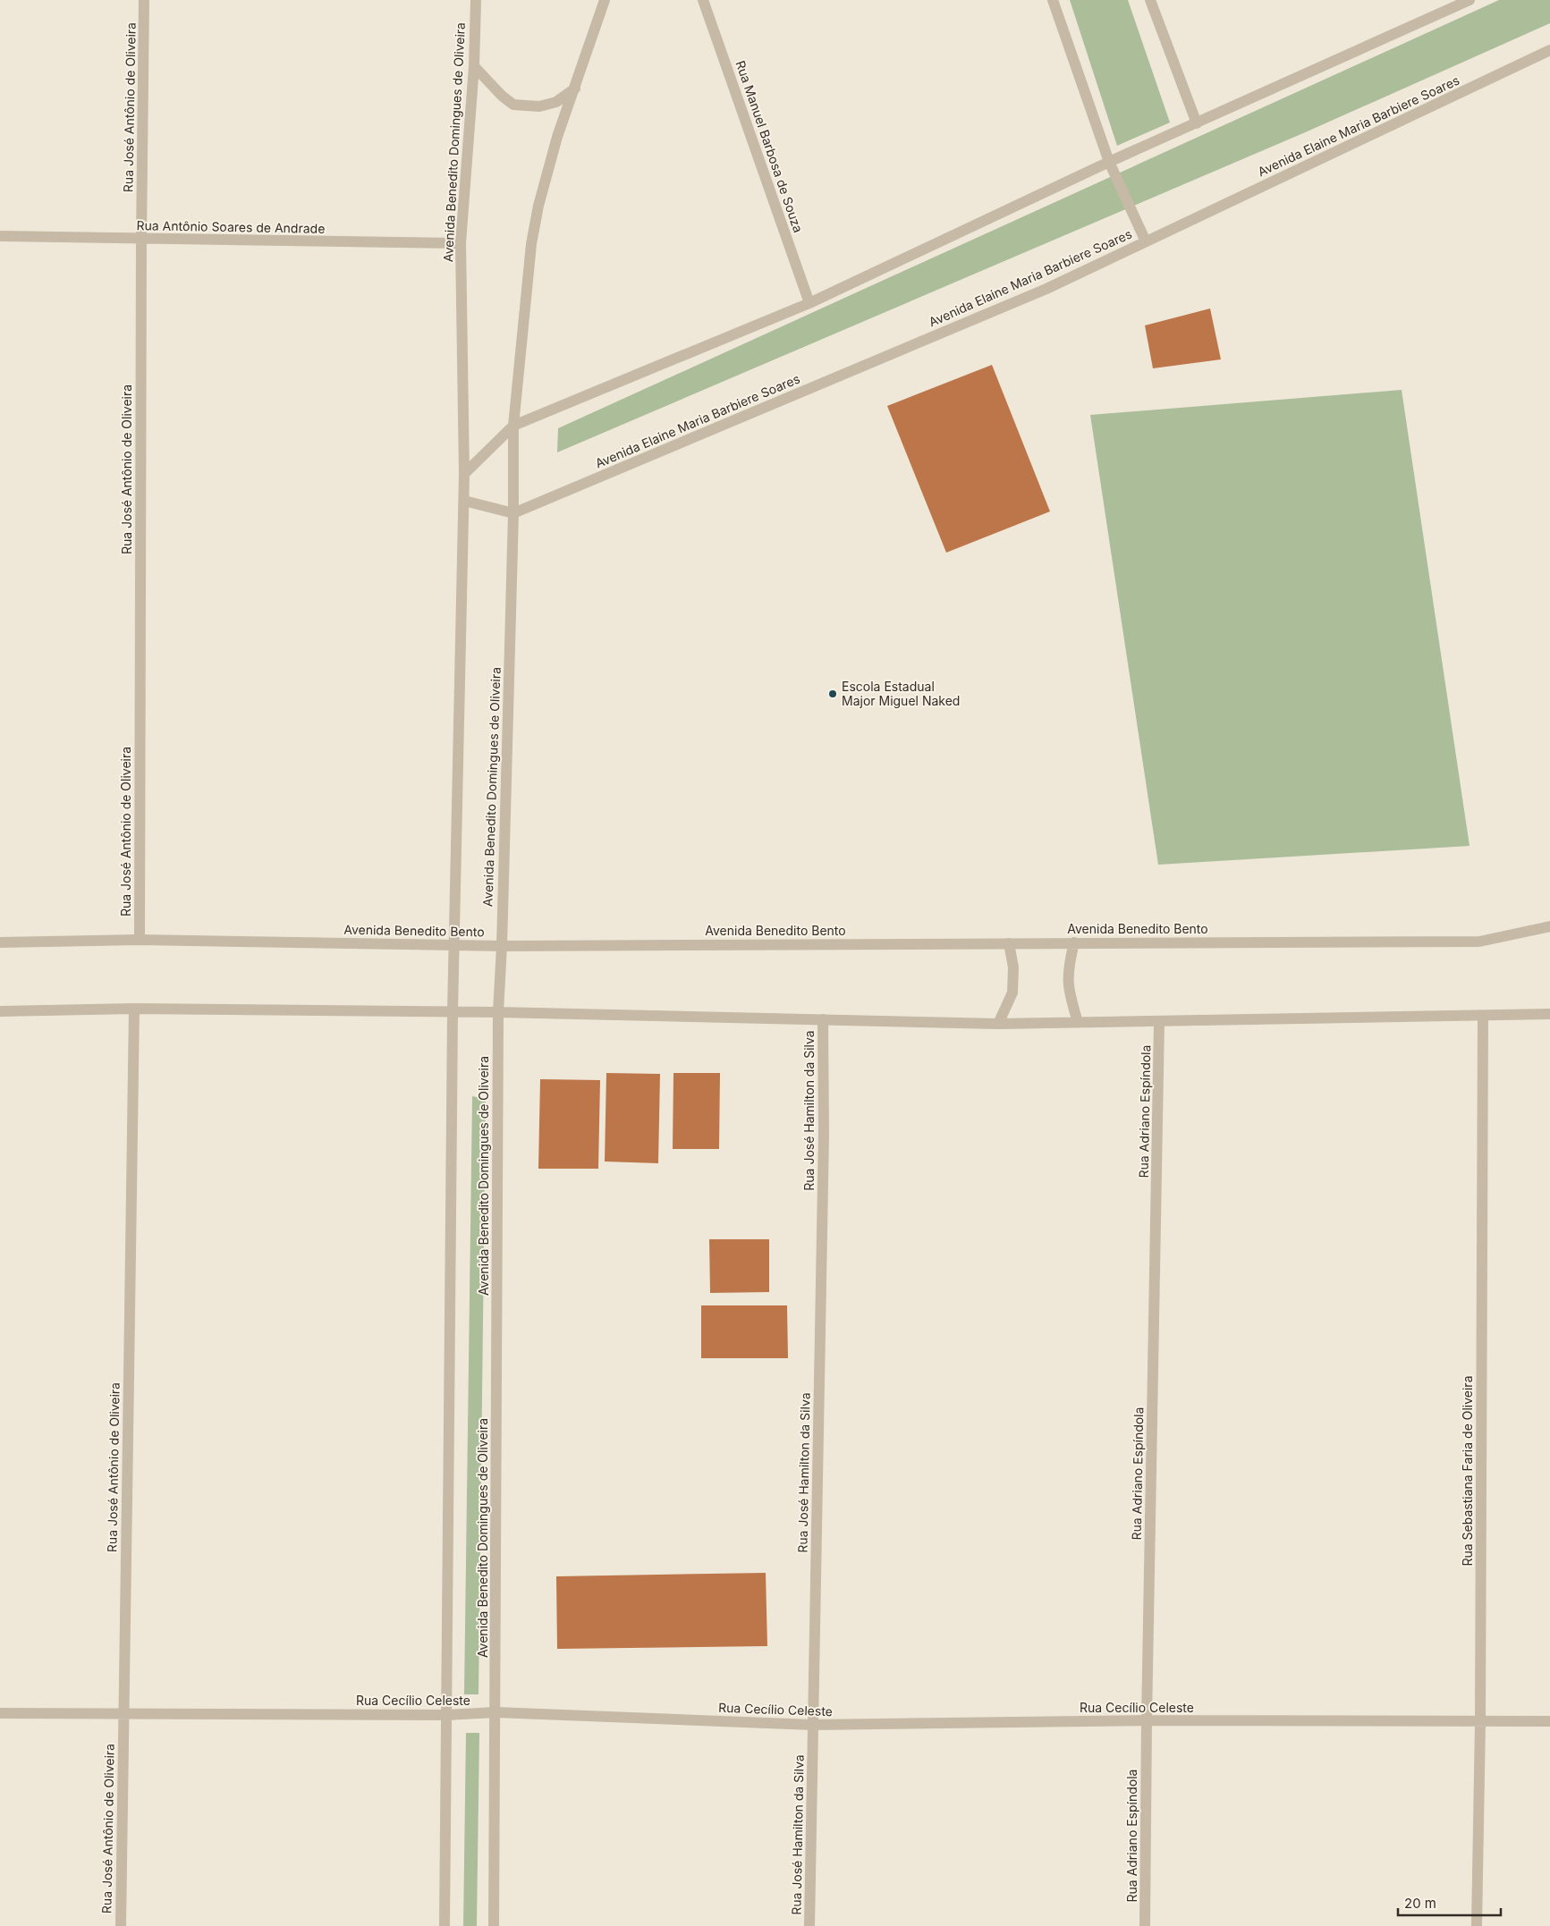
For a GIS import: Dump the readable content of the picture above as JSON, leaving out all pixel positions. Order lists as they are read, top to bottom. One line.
{"streets":{"street":["Rua José Antônio de Oliveira","Avenida Elaine Maria Barbiere Soares","Avenida Benedito Domingues de Oliveira","Rua Manuel Barbosa de Souza","Rua Antônio Soares de Andrade","Avenida Benedito Bento","Rua José Hamilton da Silva","Rua Adriano Espíndola","Rua Sebastiana Faria de Oliveira","Rua Cecílio Celeste"]},"crossings":[["Rua José Antônio de Oliveira","Rua Antônio Soares de Andrade"],["Rua José Antônio de Oliveira","Avenida Benedito Bento"],["Rua José Antônio de Oliveira","Rua Cecílio Celeste"],["Avenida Elaine Maria Barbiere Soares","Avenida Benedito Domingues de Oliveira"],["Avenida Benedito Domingues de Oliveira","Rua Antônio Soares de Andrade"],["Avenida Benedito Domingues de Oliveira","Avenida Benedito Bento"],["Avenida Benedito Domingues de Oliveira","Rua Cecílio Celeste"],["Rua José Hamilton da Silva","Rua Cecílio Celeste"],["Rua Adriano Espíndola","Rua Cecílio Celeste"],["Rua Sebastiana Faria de Oliveira","Rua Cecílio Celeste"]],"places":["Escola Estadual Major Miguel Naked"],"scale_bar":"20 m"}
